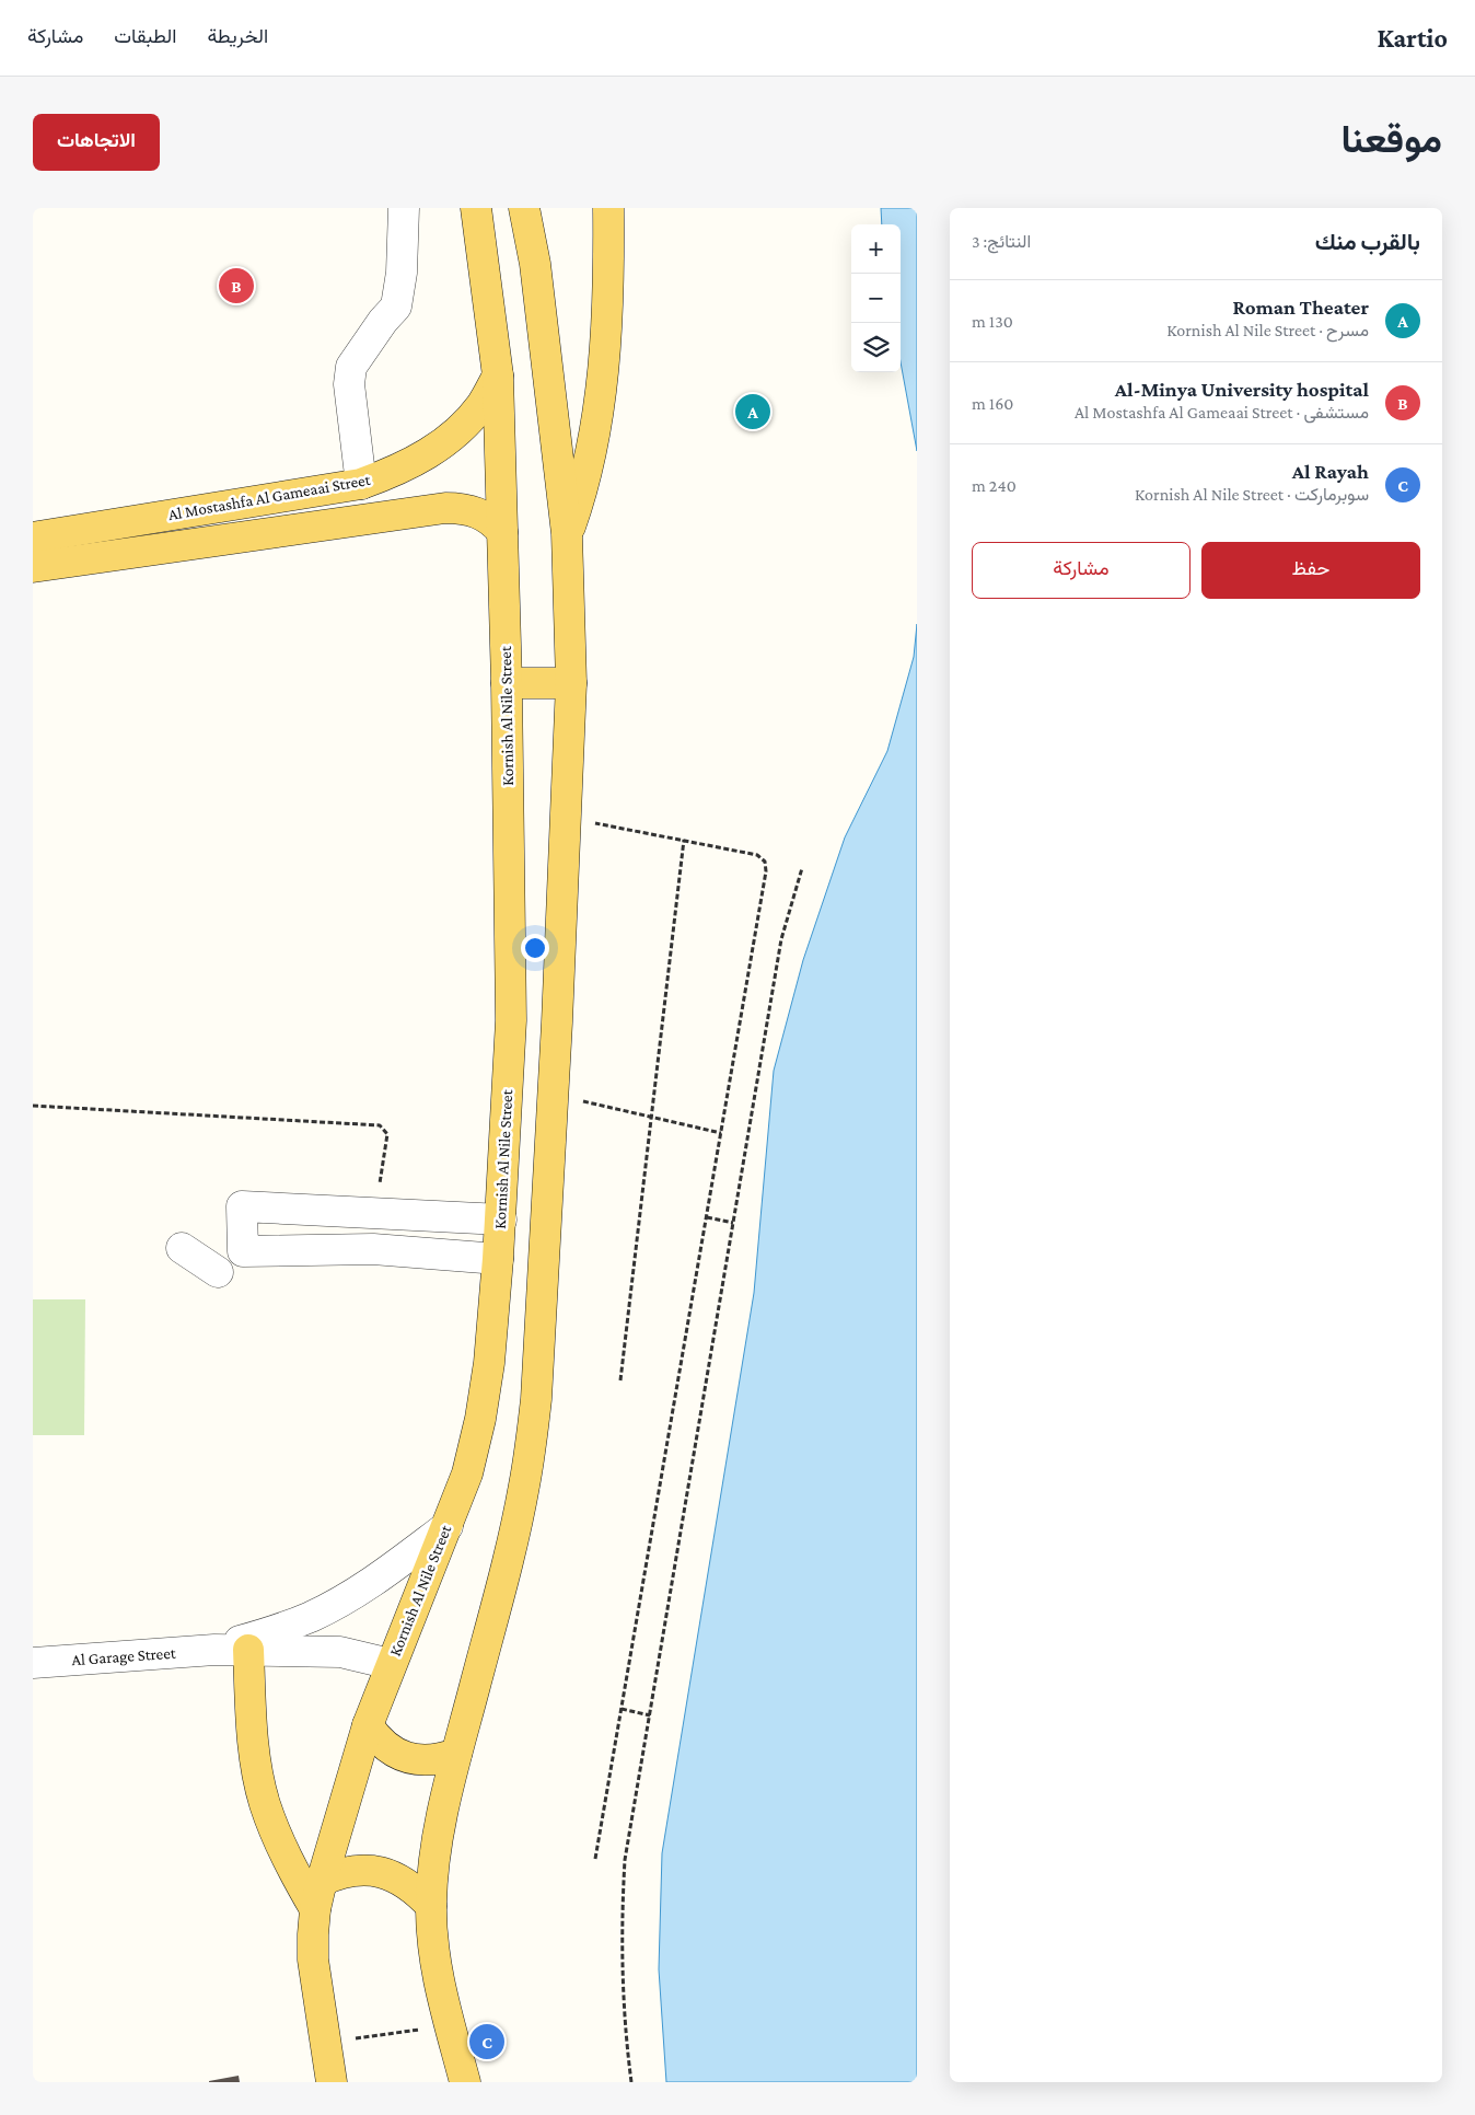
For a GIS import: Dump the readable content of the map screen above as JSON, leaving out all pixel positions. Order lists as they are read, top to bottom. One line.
{"streets":{"main road":["Al Mostashfa Al Gameaai Street","Kornish Al Nile Street"],"street":["Al Garage Street"]},"crossings":[["Al Mostashfa Al Gameaai Street","Kornish Al Nile Street"],["Kornish Al Nile Street","Al Garage Street"]],"page":{"header":"Kartio","nav":["الخريطة","الطبقات","مشاركة"],"title":"موقعنا","buttons":["الاتجاهات",["حفظ","مشاركة"]],"heading":["بالقرب منك","النتائج: 3"],"map_buttons":["+","−"],"pins":["B","A","C"],"list":[{"mark":"A","name":"Roman Theater","note":"مسرح · Kornish Al Nile Street","value":"130 m"},{"mark":"B","name":"Al-Minya University hospital","note":"مستشفى · Al Mostashfa Al Gameaai Street","value":"160 m"},{"mark":"C","name":"Al Rayah","note":"سوبرماركت · Kornish Al Nile Street","value":"240 m"}]}}
